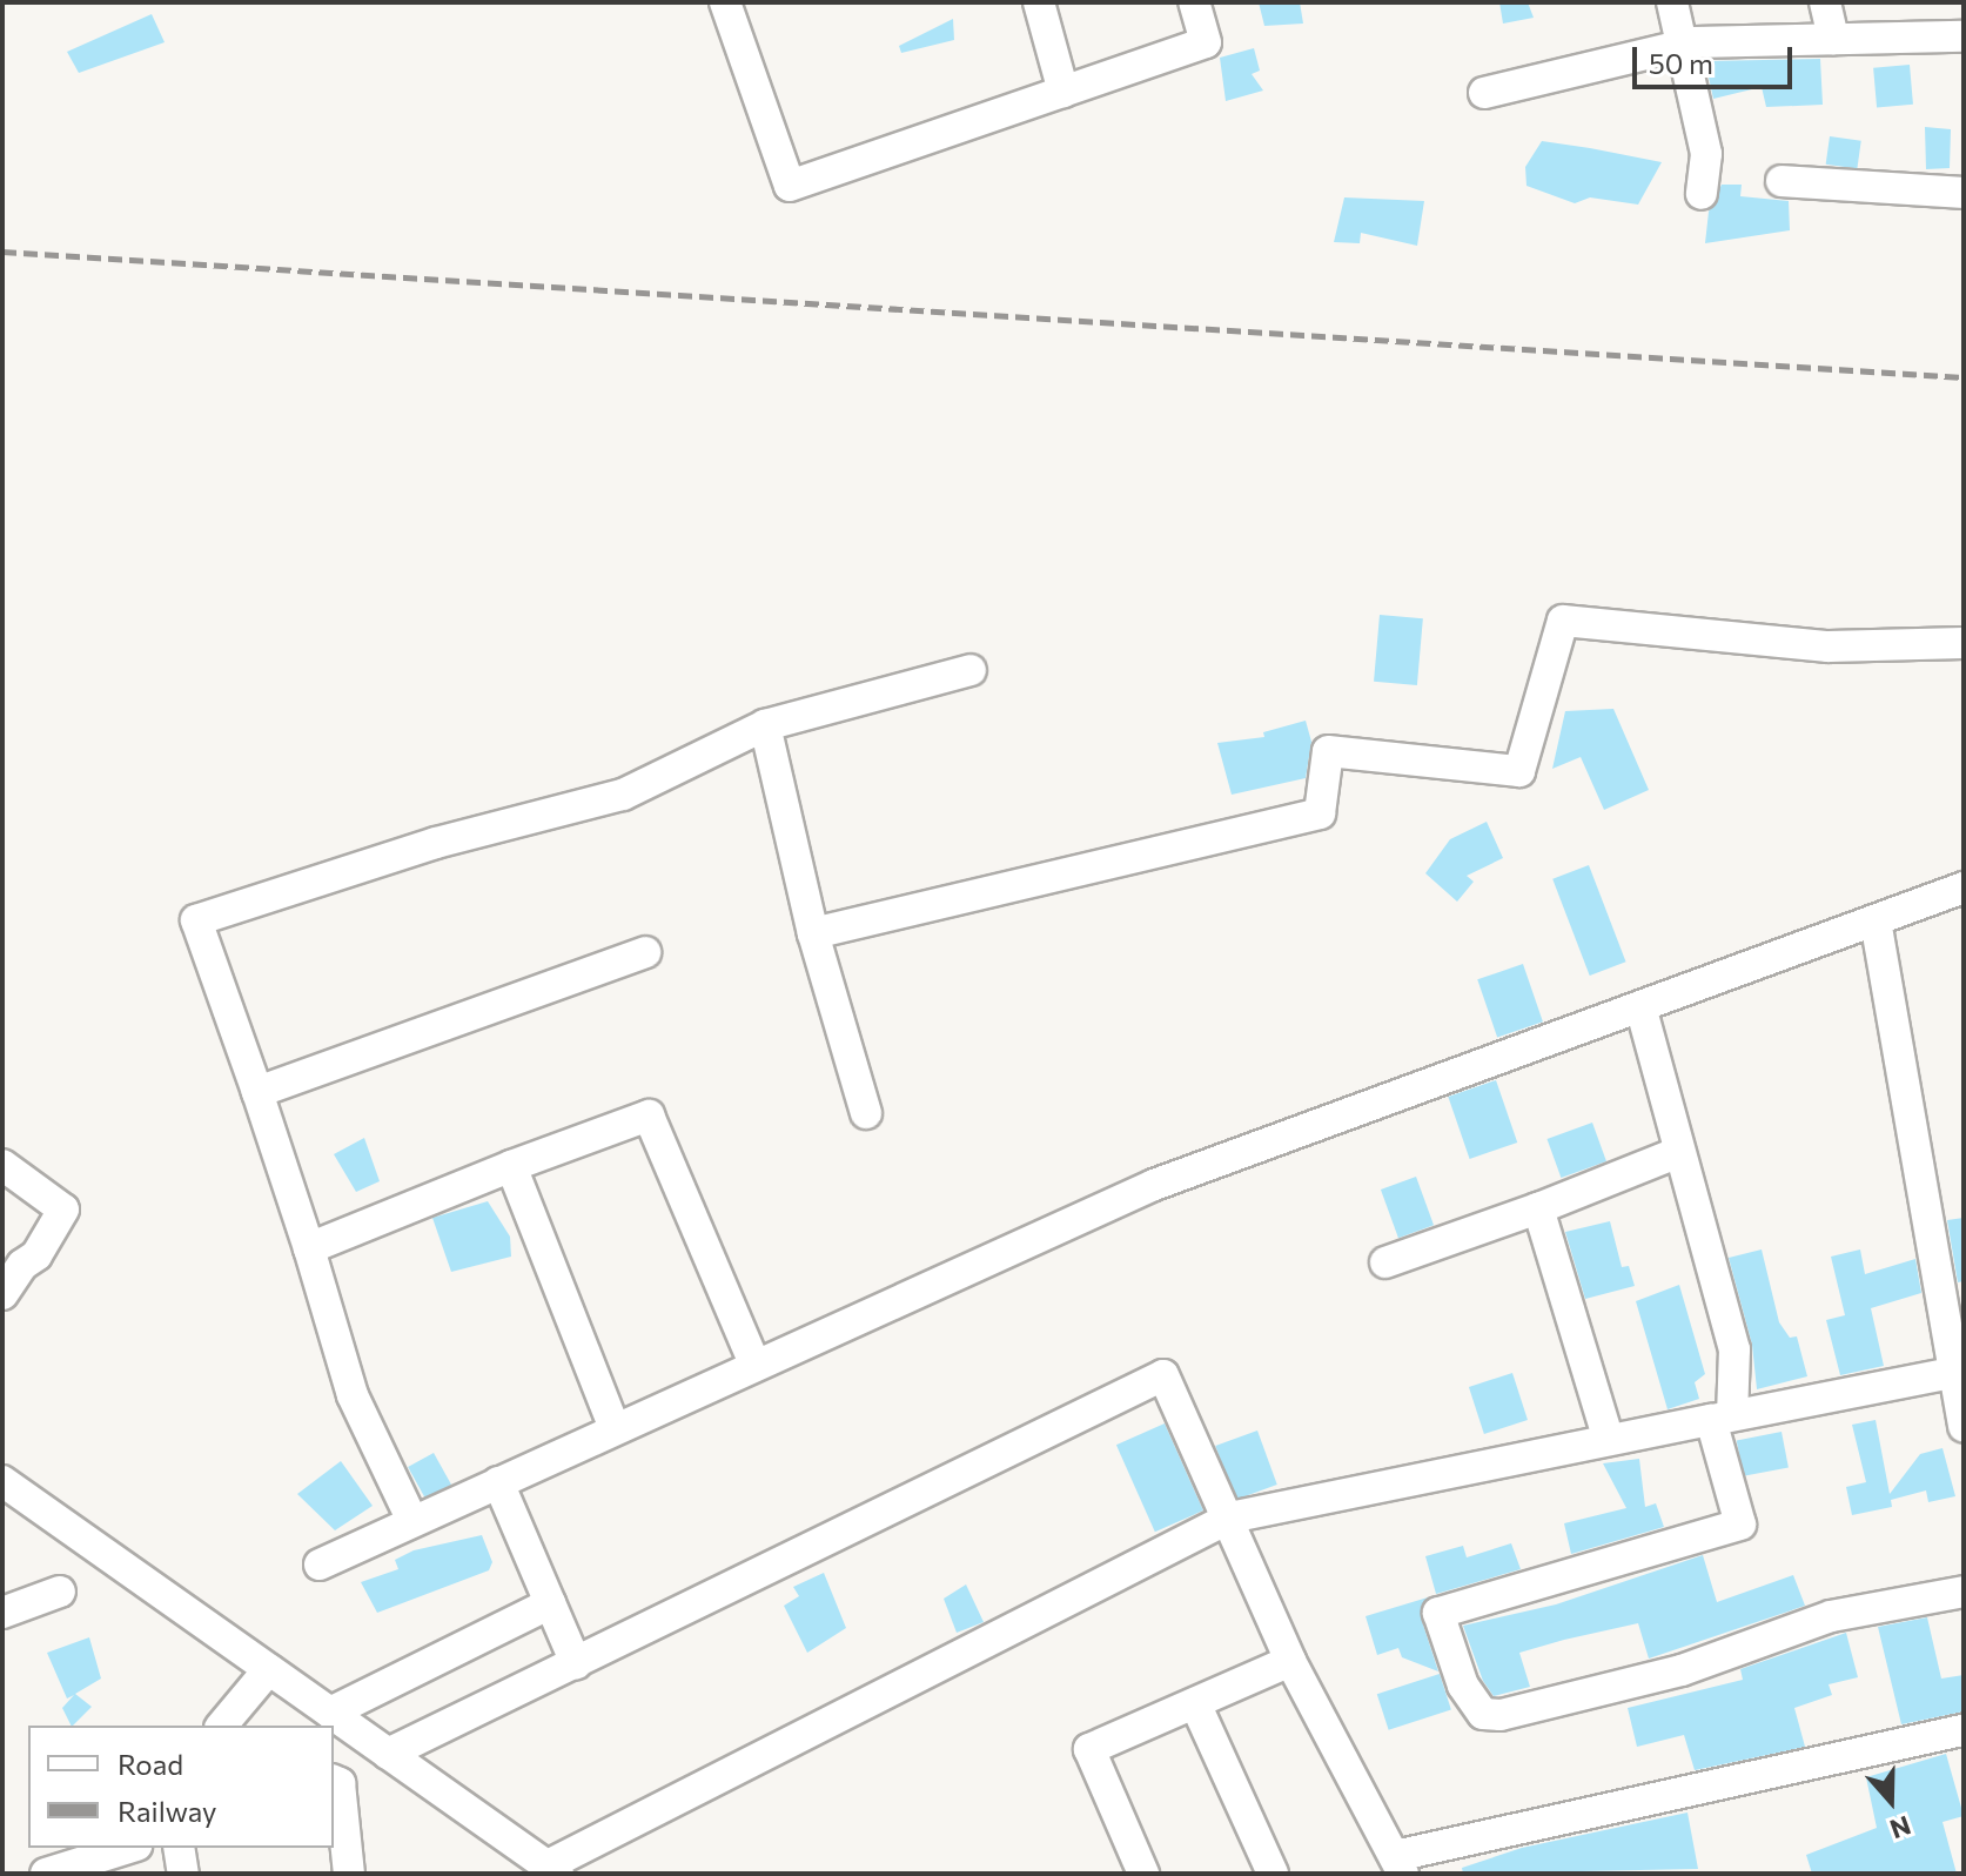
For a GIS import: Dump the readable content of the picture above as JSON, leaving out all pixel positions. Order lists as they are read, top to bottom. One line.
{"legend":["Road","Railway"],"scale_bar":"50 m","north":"bottom"}
